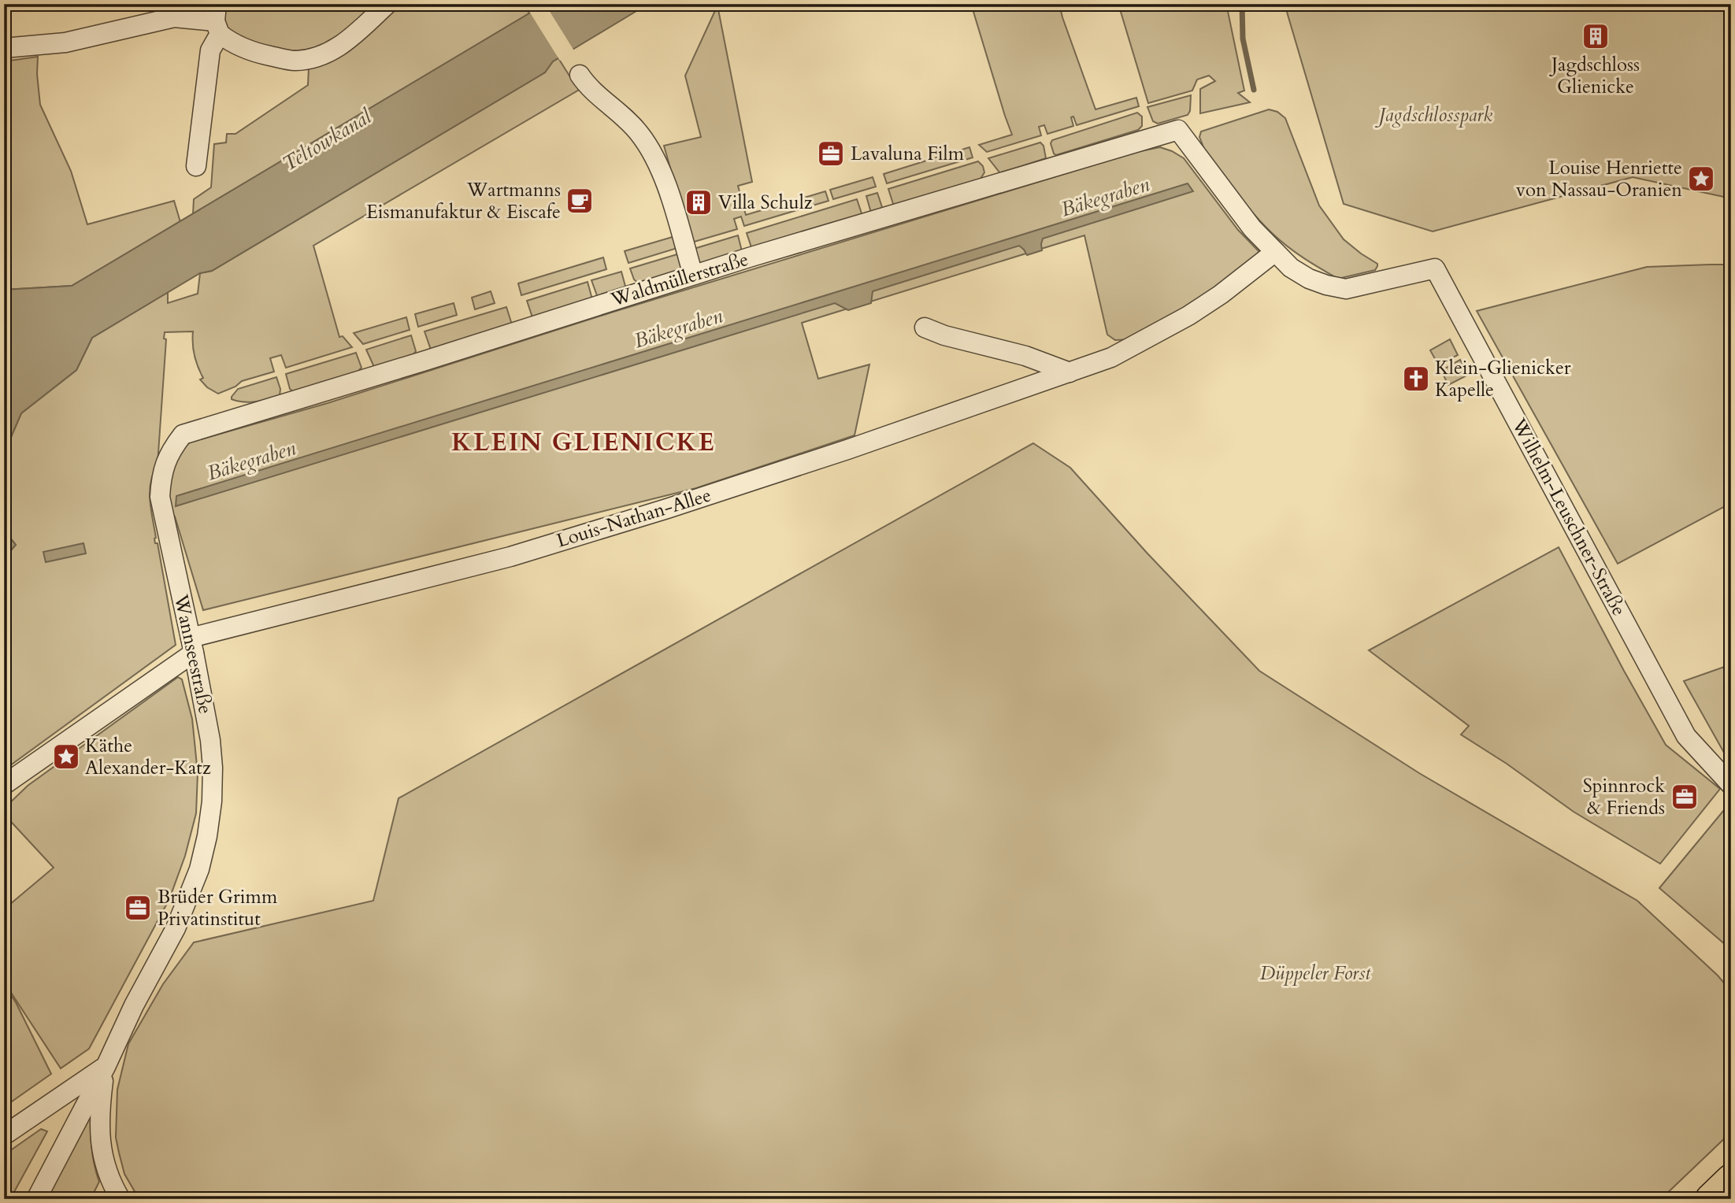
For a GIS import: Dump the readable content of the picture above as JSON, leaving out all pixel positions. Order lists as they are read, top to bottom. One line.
{"streets":{"street":["Waldmüllerstraße","Wilhelm-Leuschner-Straße","Louis-Nathan-Allee","Wannseestraße"]},"crossings":[["Waldmüllerstraße","Wilhelm-Leuschner-Straße"],["Waldmüllerstraße","Wannseestraße"],["Wilhelm-Leuschner-Straße","Louis-Nathan-Allee"],["Louis-Nathan-Allee","Wannseestraße"]],"districts":["KLEIN GLIENICKE"],"water":["Teltowkanal","Bäkegraben"],"parks":["Jagdschlosspark","Düppeler Forst"],"places":{"building":["Jagdschloss Glienicke","Villa Schulz"],"office":["Lavaluna Film","Spinnrock & Friends","Brüder Grimm Privatinstitut"],"place":["Louise Henriette von Nassau-Oranien","Käthe Alexander-Katz"],"cafe":["Wartmanns Eismanufaktur & Eiscafe"],"church":["Klein-Glienicker Kapelle"]}}
